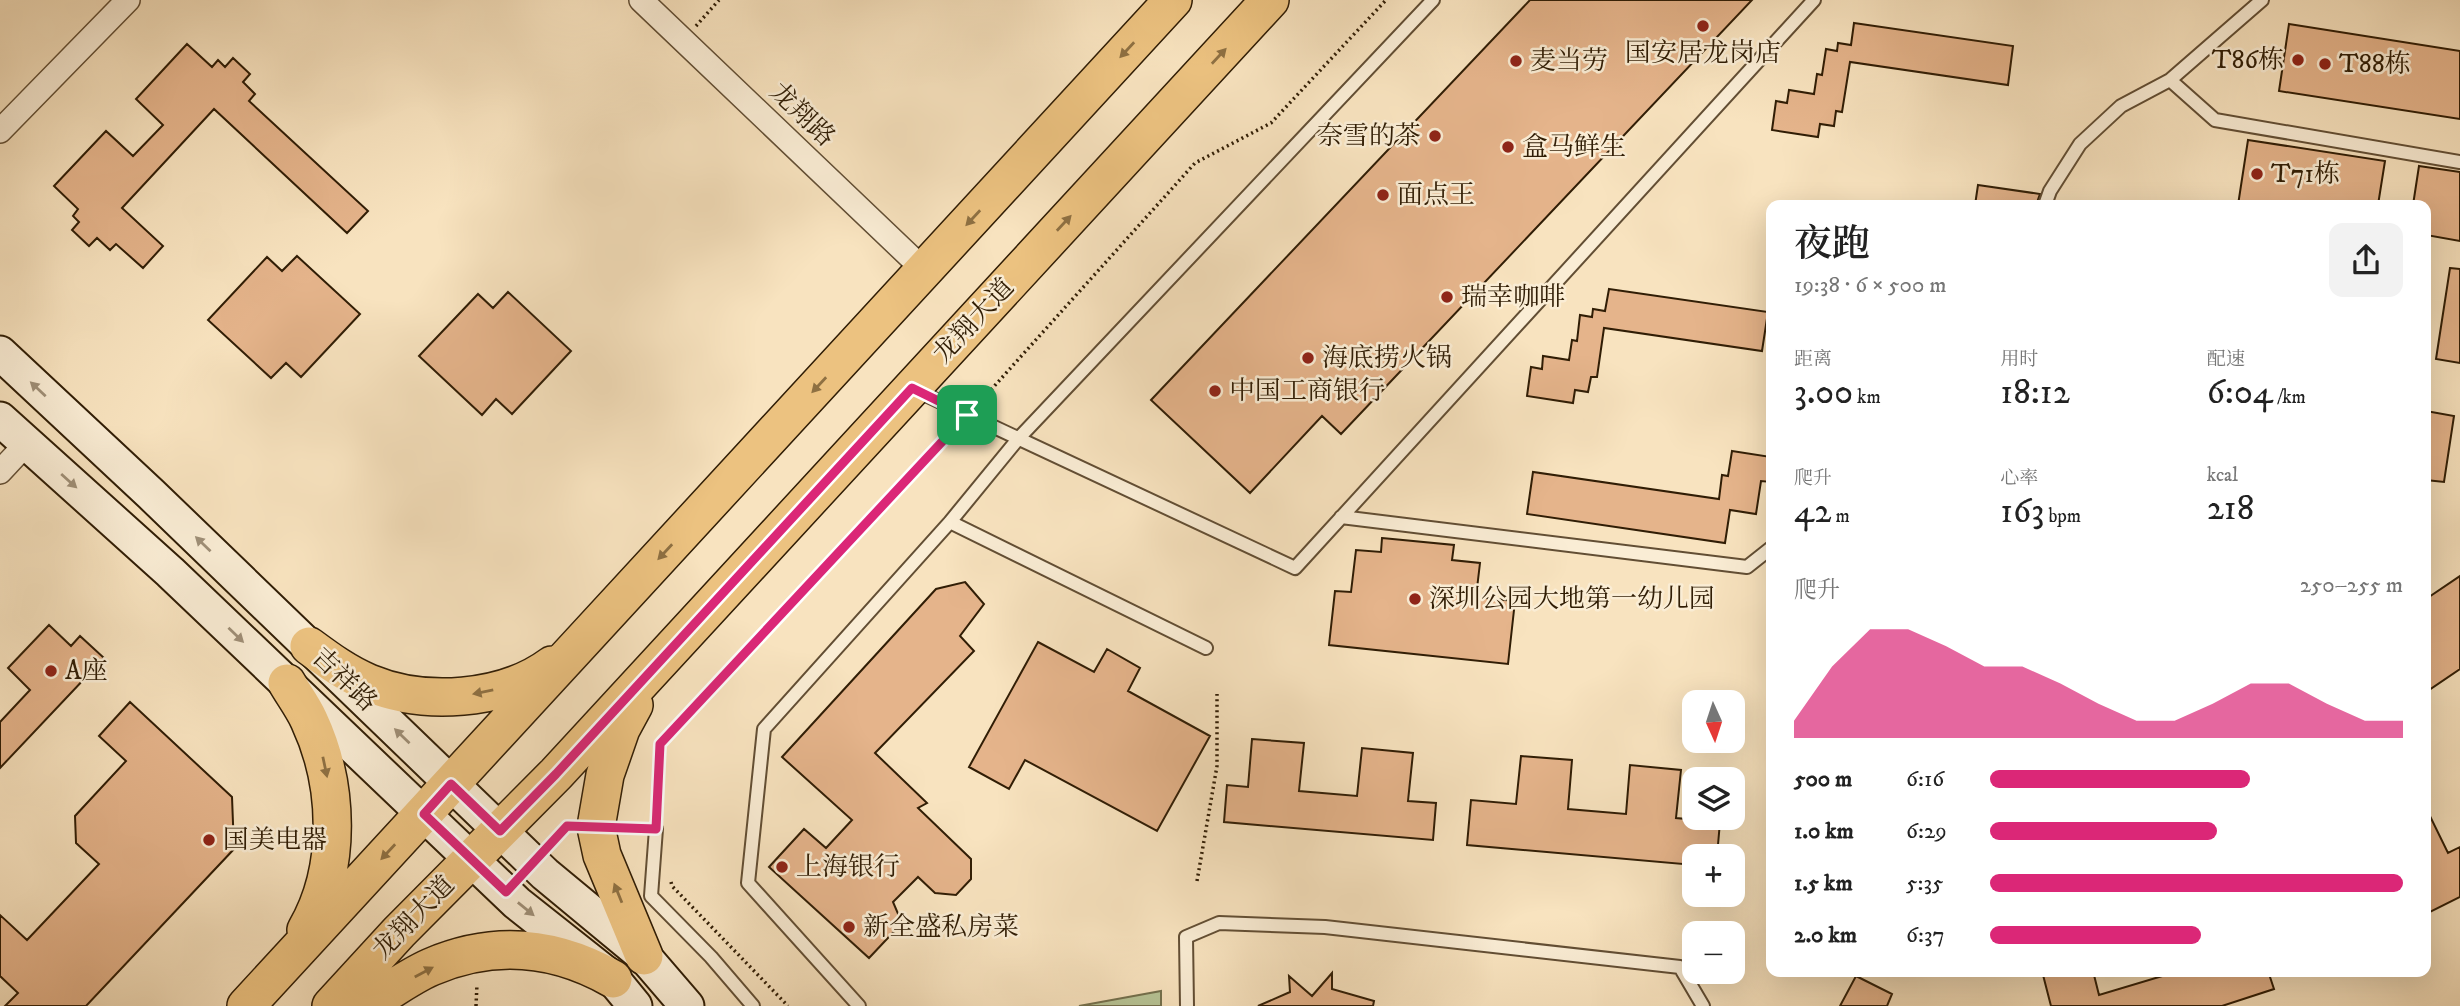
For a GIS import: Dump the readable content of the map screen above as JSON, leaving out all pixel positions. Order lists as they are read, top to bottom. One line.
{"streets":{"main road":["龙翔大道","吉祥路"],"street":["龙翔路"]},"crossings":[["龙翔大道","吉祥路"]],"places":["国安居龙岗店","T86栋","麦当劳","T88栋","奈雪的茶","盒马鲜生","T71栋","面点王","瑞幸咖啡","海底捞火锅","中国工商银行","深圳公园大地第一幼儿园","A座","国美电器","上海银行","新全盛私房菜"],"north":"bottom","page":{"heading":["夜跑","19:38 · 6 × 500 m"],"stats":[["距离","3.00 km"],["用时","18:12"],["配速","6:04 /km"],["爬升","42 m"],["心率","163 bpm"],["kcal","218"]],"chart":["爬升","250–255 m"],"map_buttons":["+","−"],"list":[{"name":"500 m","note":"6:16"},{"name":"1.0 km","note":"6:29"},{"name":"1.5 km","note":"5:35"},{"name":"2.0 km","note":"6:37"}]}}
